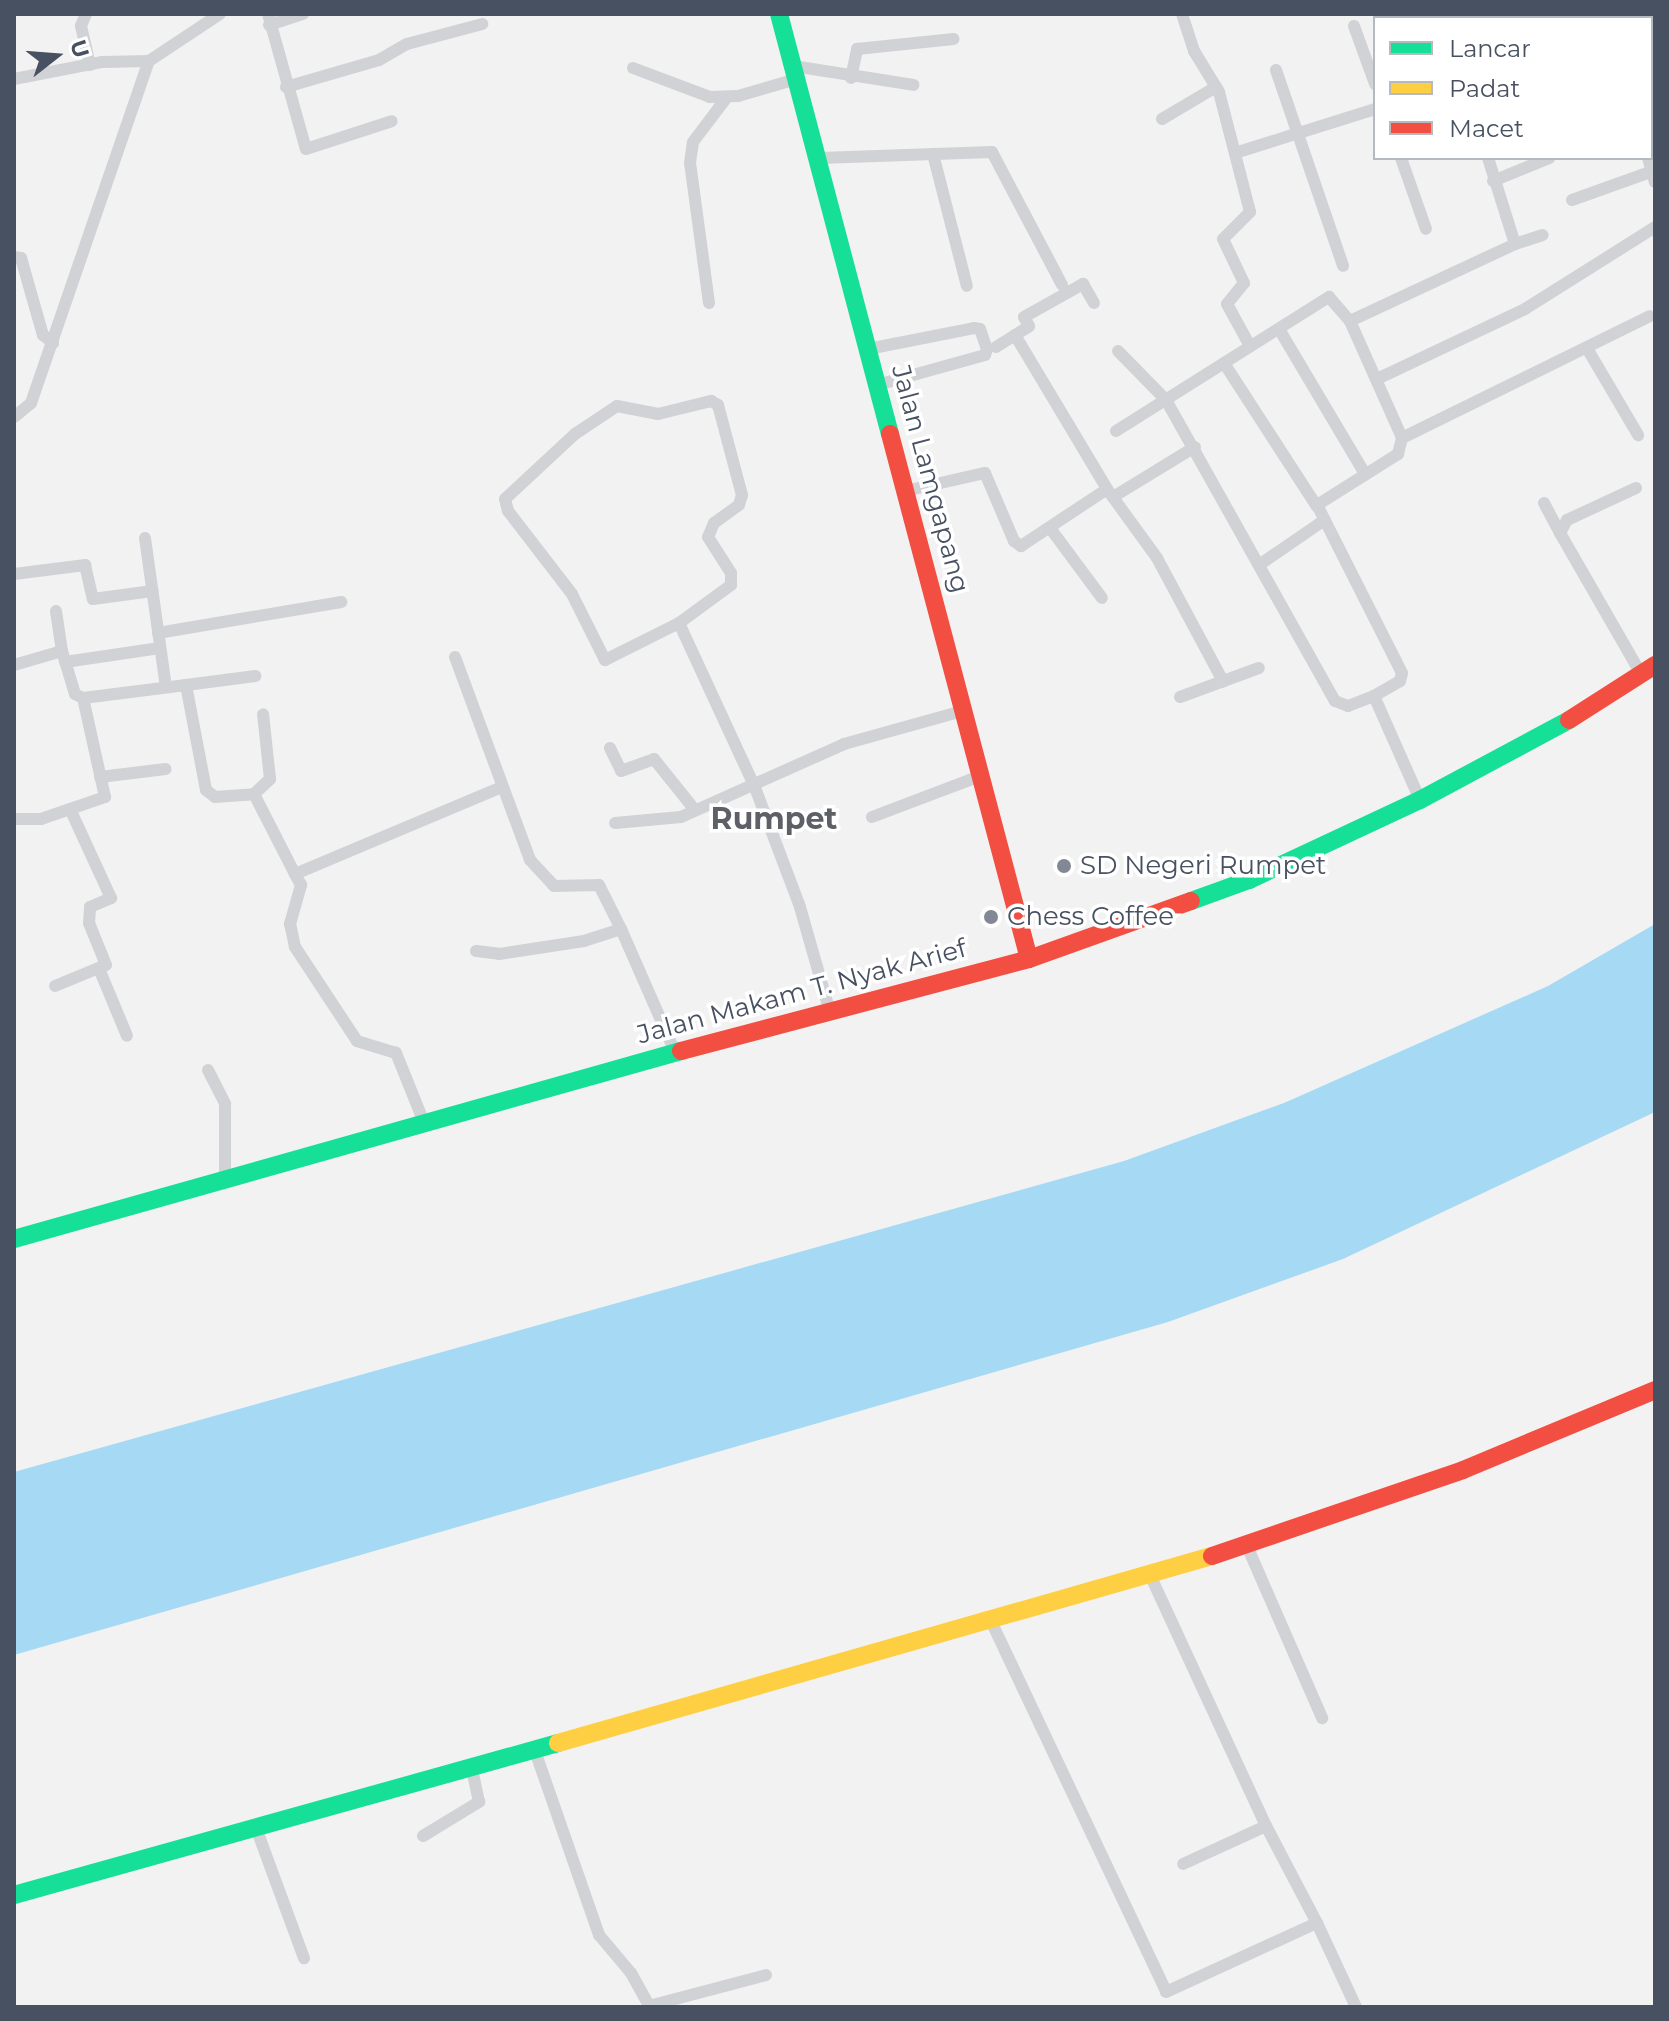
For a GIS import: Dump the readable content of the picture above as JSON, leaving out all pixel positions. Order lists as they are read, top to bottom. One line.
{"streets":{"street":["Jalan Lamgapang","Jalan Makam T. Nyak Arief"]},"crossings":[["Jalan Lamgapang","Jalan Makam T. Nyak Arief"]],"districts":["Rumpet"],"places":["SD Negeri Rumpet","Chess Coffee"],"legend":["Lancar","Padat","Macet"],"north":"right"}
